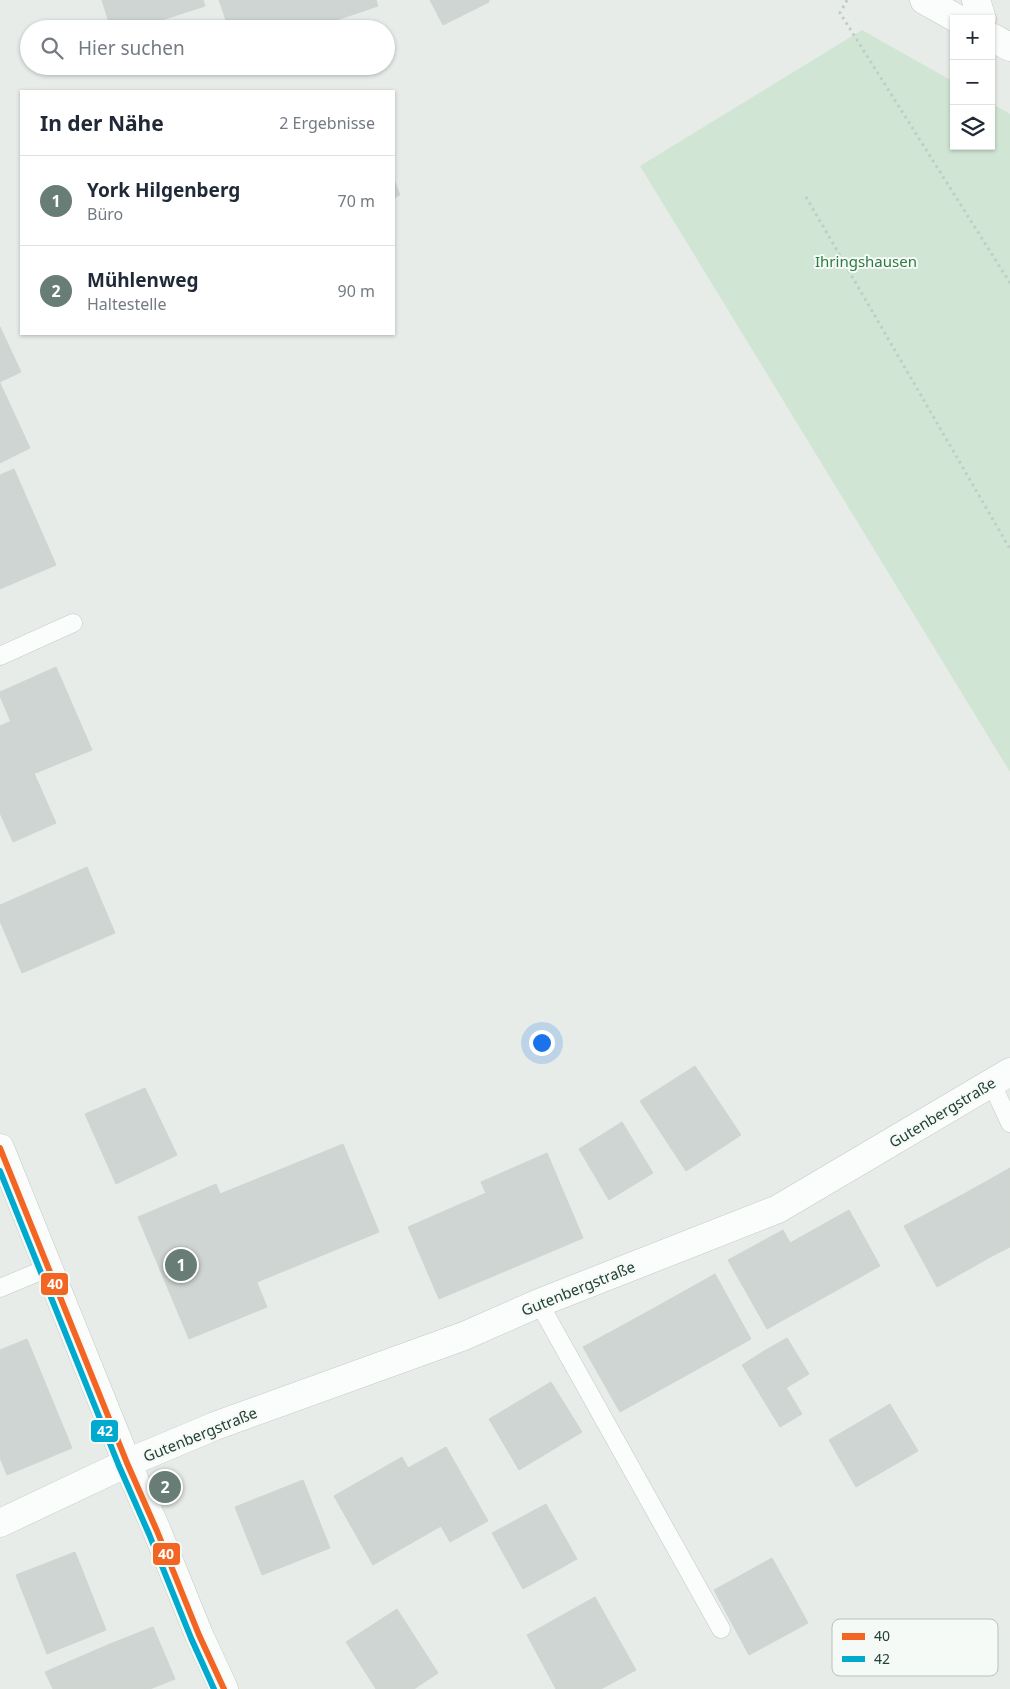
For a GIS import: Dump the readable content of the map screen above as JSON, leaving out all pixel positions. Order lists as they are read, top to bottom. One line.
{"streets":{"street":["Gutenbergstraße"]},"parks":["Ihringshausen"],"lines":["transit line 40","transit line 42"],"legend":["40","42"],"page":{"map_buttons":["+","−"],"search":"Hier suchen","heading":["In der Nähe","2 Ergebnisse"],"list":[{"mark":"1","name":"York Hilgenberg","note":"Büro","value":"70 m"},{"mark":"2","name":"Mühlenweg","note":"Haltestelle","value":"90 m"}],"pins":["1","2"]}}
